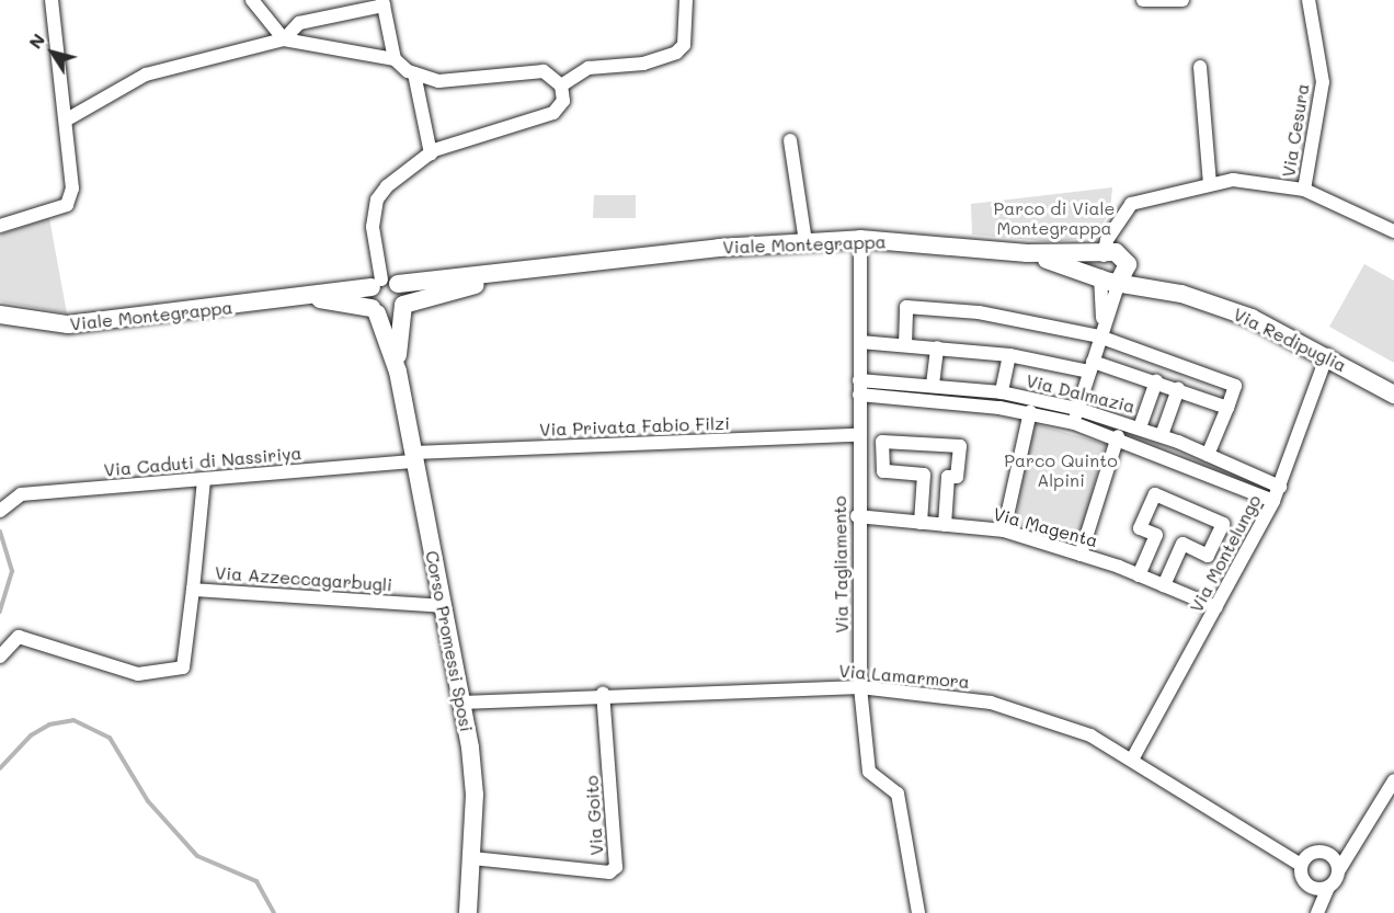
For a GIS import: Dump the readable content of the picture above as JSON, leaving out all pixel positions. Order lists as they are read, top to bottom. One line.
{"streets":{"main road":["Viale Montegrappa","Via Redipuglia","Corso Promessi Sposi"],"street":["Via Cesura","Via Dalmazia","Via Privata Fabio Filzi","Via Caduti di Nassiriya","Via Magenta","Via Montelungo","Via Tagliamento","Via Azzeccagarbugli","Via Lamarmora","Via Goito"]},"crossings":[["Viale Montegrappa","Via Redipuglia"],["Viale Montegrappa","Via Tagliamento"],["Viale Montegrappa","Corso Promessi Sposi"],["Via Redipuglia","Via Montelungo"],["Via Dalmazia","Via Montelungo"],["Via Dalmazia","Via Tagliamento"],["Via Privata Fabio Filzi","Via Caduti di Nassiriya"],["Via Privata Fabio Filzi","Via Tagliamento"],["Via Privata Fabio Filzi","Corso Promessi Sposi"],["Via Caduti di Nassiriya","Via Azzeccagarbugli"],["Via Caduti di Nassiriya","Corso Promessi Sposi"],["Via Magenta","Via Montelungo"],["Via Magenta","Via Tagliamento"],["Via Montelungo","Via Lamarmora"],["Via Tagliamento","Via Lamarmora"],["Via Azzeccagarbugli","Corso Promessi Sposi"],["Corso Promessi Sposi","Via Lamarmora"],["Corso Promessi Sposi","Via Goito"],["Via Lamarmora","Via Goito"]],"parks":["Parco di Viale Montegrappa","Parco Quinto Alpini"],"north":"top left"}
